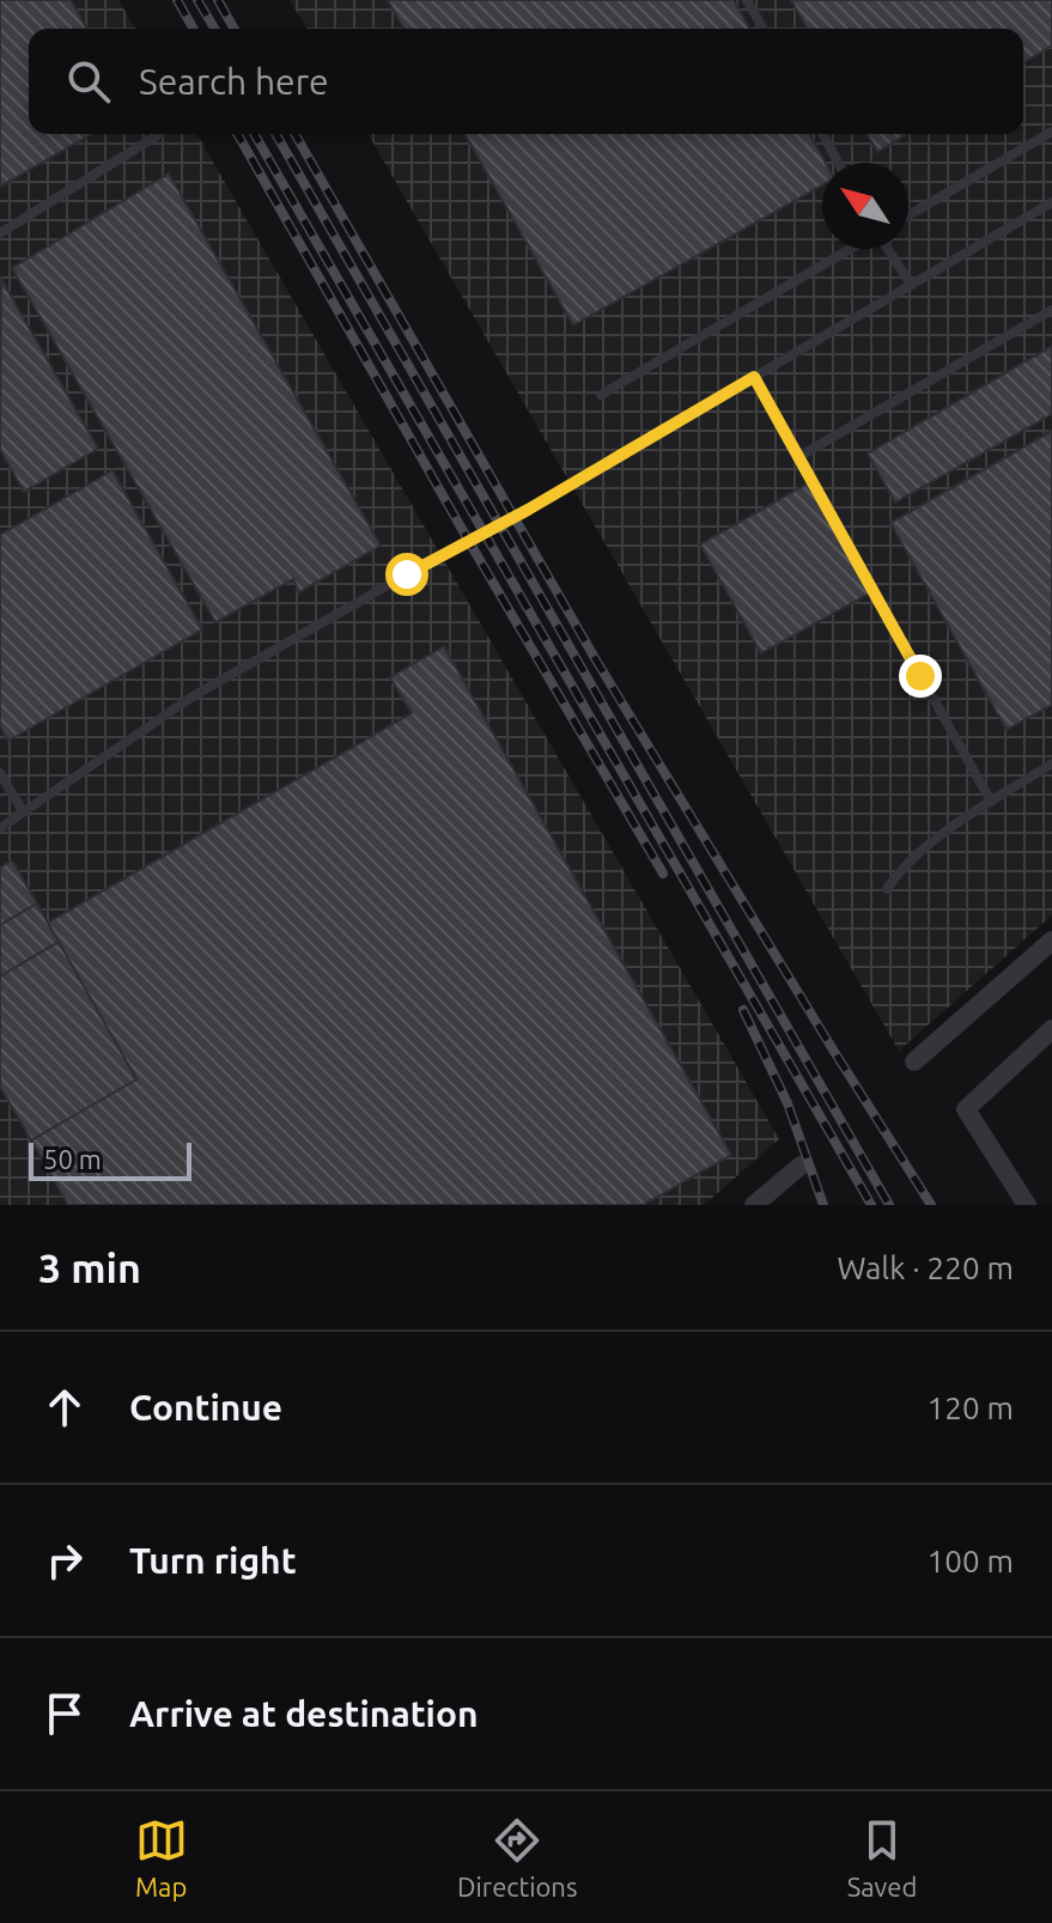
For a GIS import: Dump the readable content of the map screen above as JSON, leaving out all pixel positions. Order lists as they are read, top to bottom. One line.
{"scale_bar":"50 m","north":"top left","page":{"search":"Search here","scale":"50 m","heading":["3 min","Walk · 220 m"],"list":[["Continue","120 m"],["Turn right","100 m"],"Arrive at destination"],"nav":["Map","Directions","Saved"]}}
